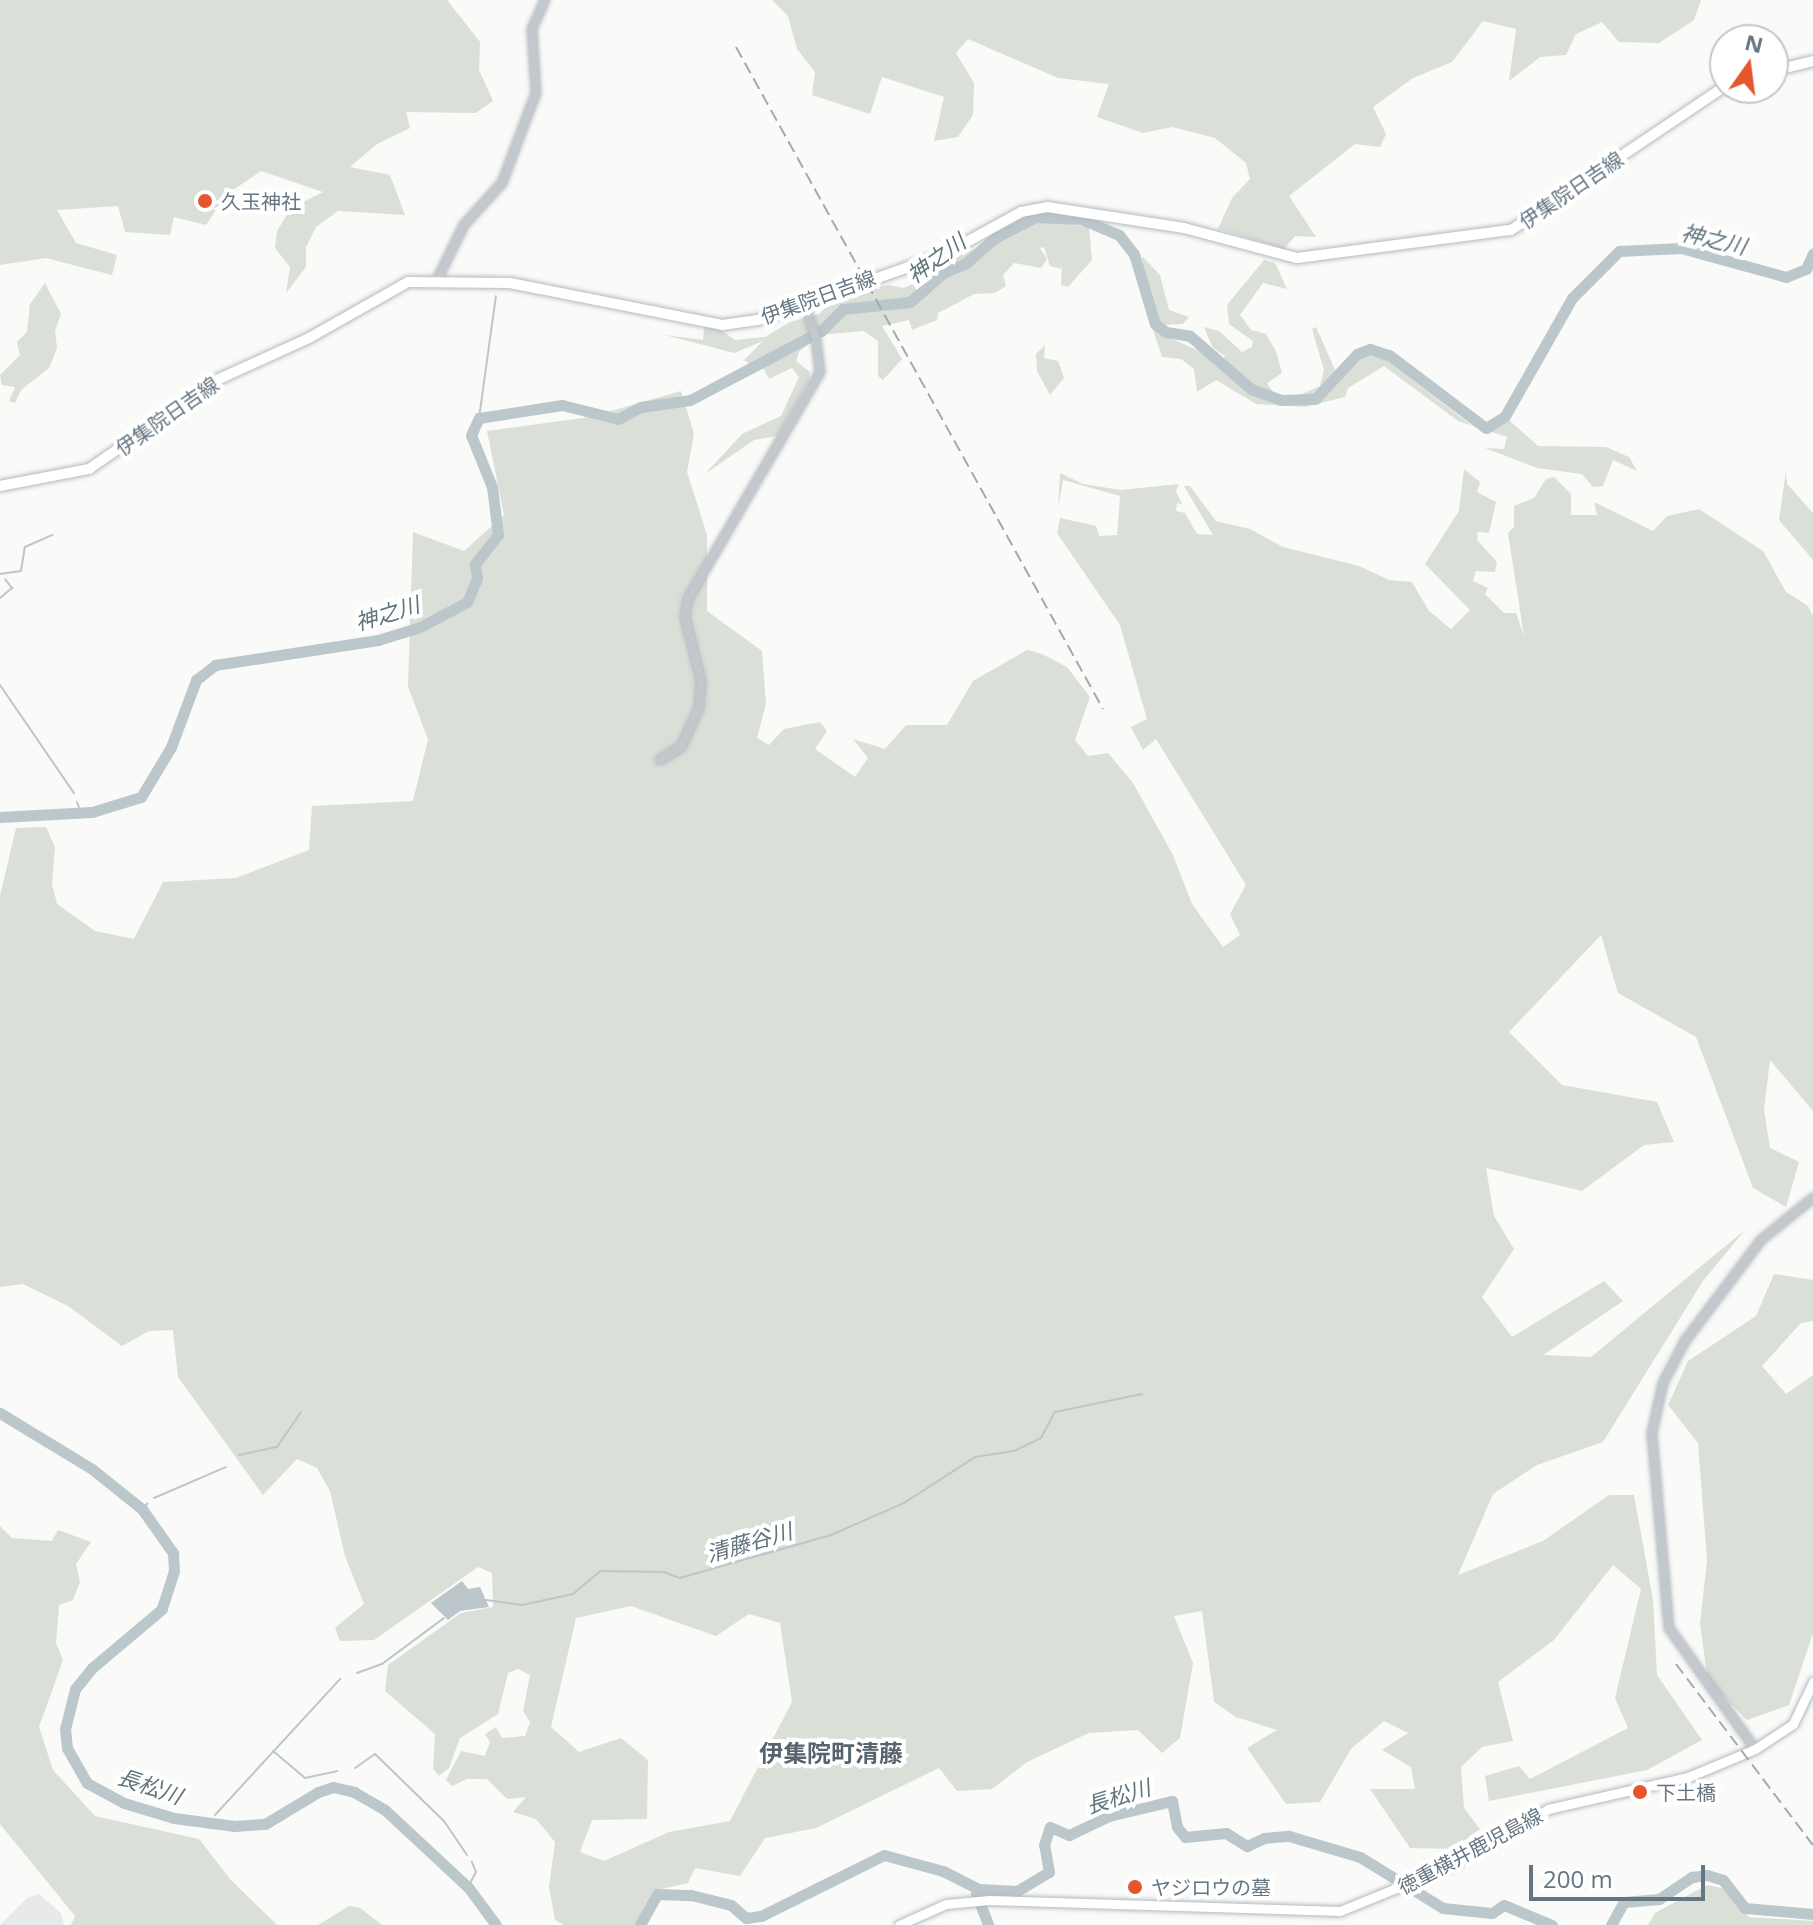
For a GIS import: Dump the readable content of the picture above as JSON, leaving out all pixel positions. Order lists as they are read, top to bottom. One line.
{"streets":{"main road":["伊集院日吉線","徳重横井鹿児島線"]},"districts":["伊集院町清藤"],"water":["神之川","清藤谷川","長松川"],"places":["久玉神社","下土橋","ヤジロウの墓"],"scale_bar":"200 m","north":"top"}
